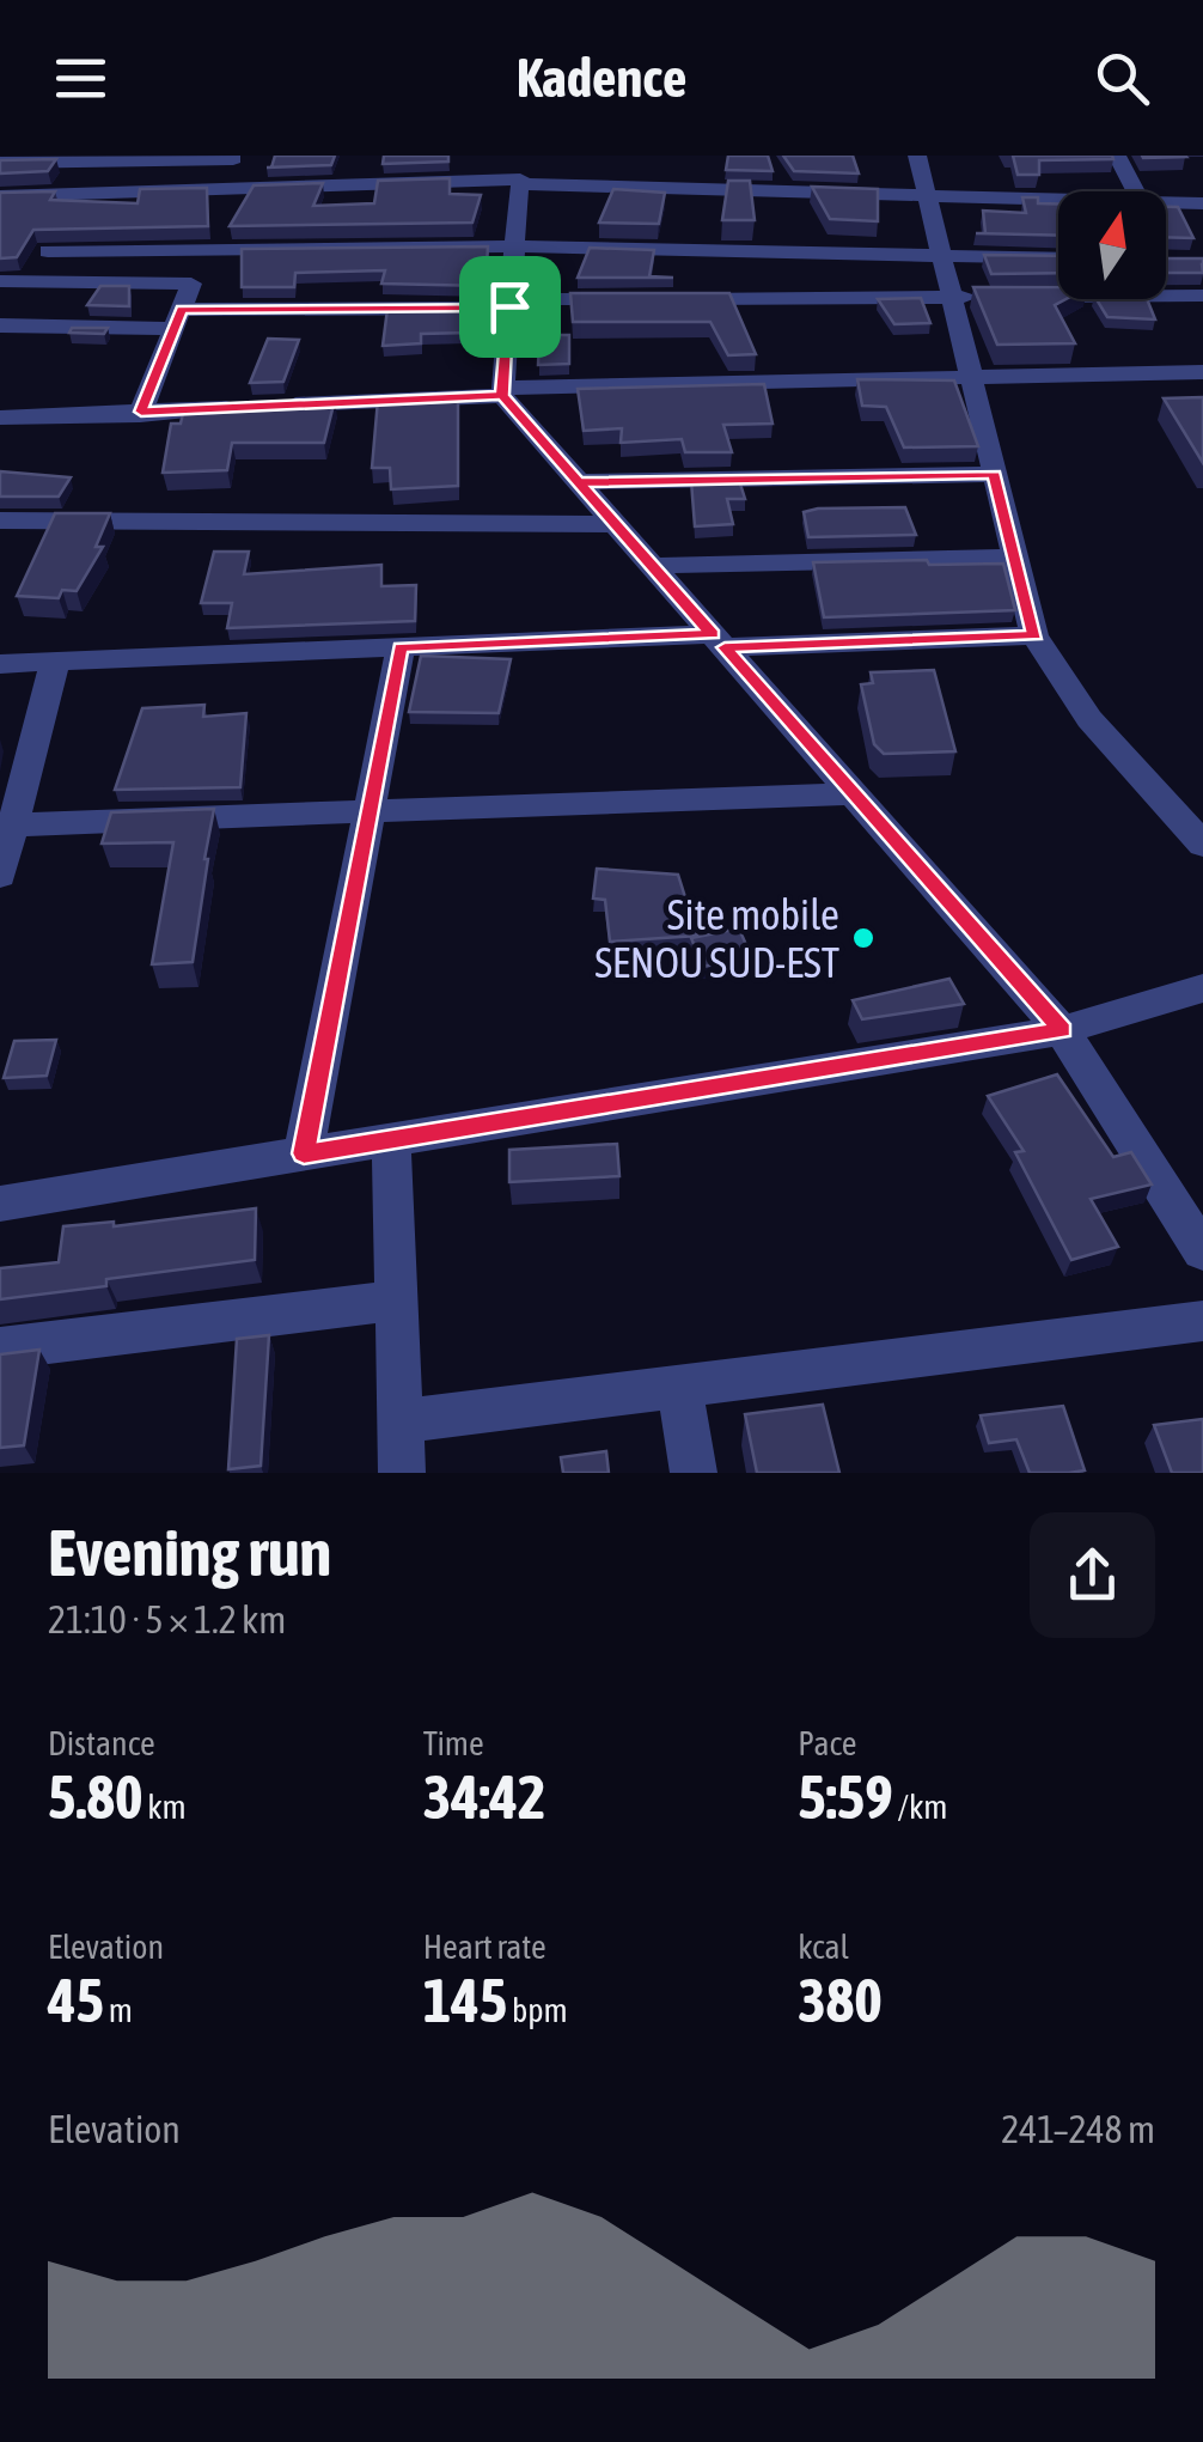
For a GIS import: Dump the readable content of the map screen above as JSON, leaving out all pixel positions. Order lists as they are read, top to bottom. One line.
{"places":["Site mobile SENOU SUD-EST"],"north":"top","page":{"header":"Kadence","heading":["Evening run","21:10 · 5 × 1.2 km"],"stats":[["Distance","5.80 km"],["Time","34:42"],["Pace","5:59 /km"],["Elevation","45 m"],["Heart rate","145 bpm"],["kcal","380"]],"chart":["Elevation","241–248 m"]}}
